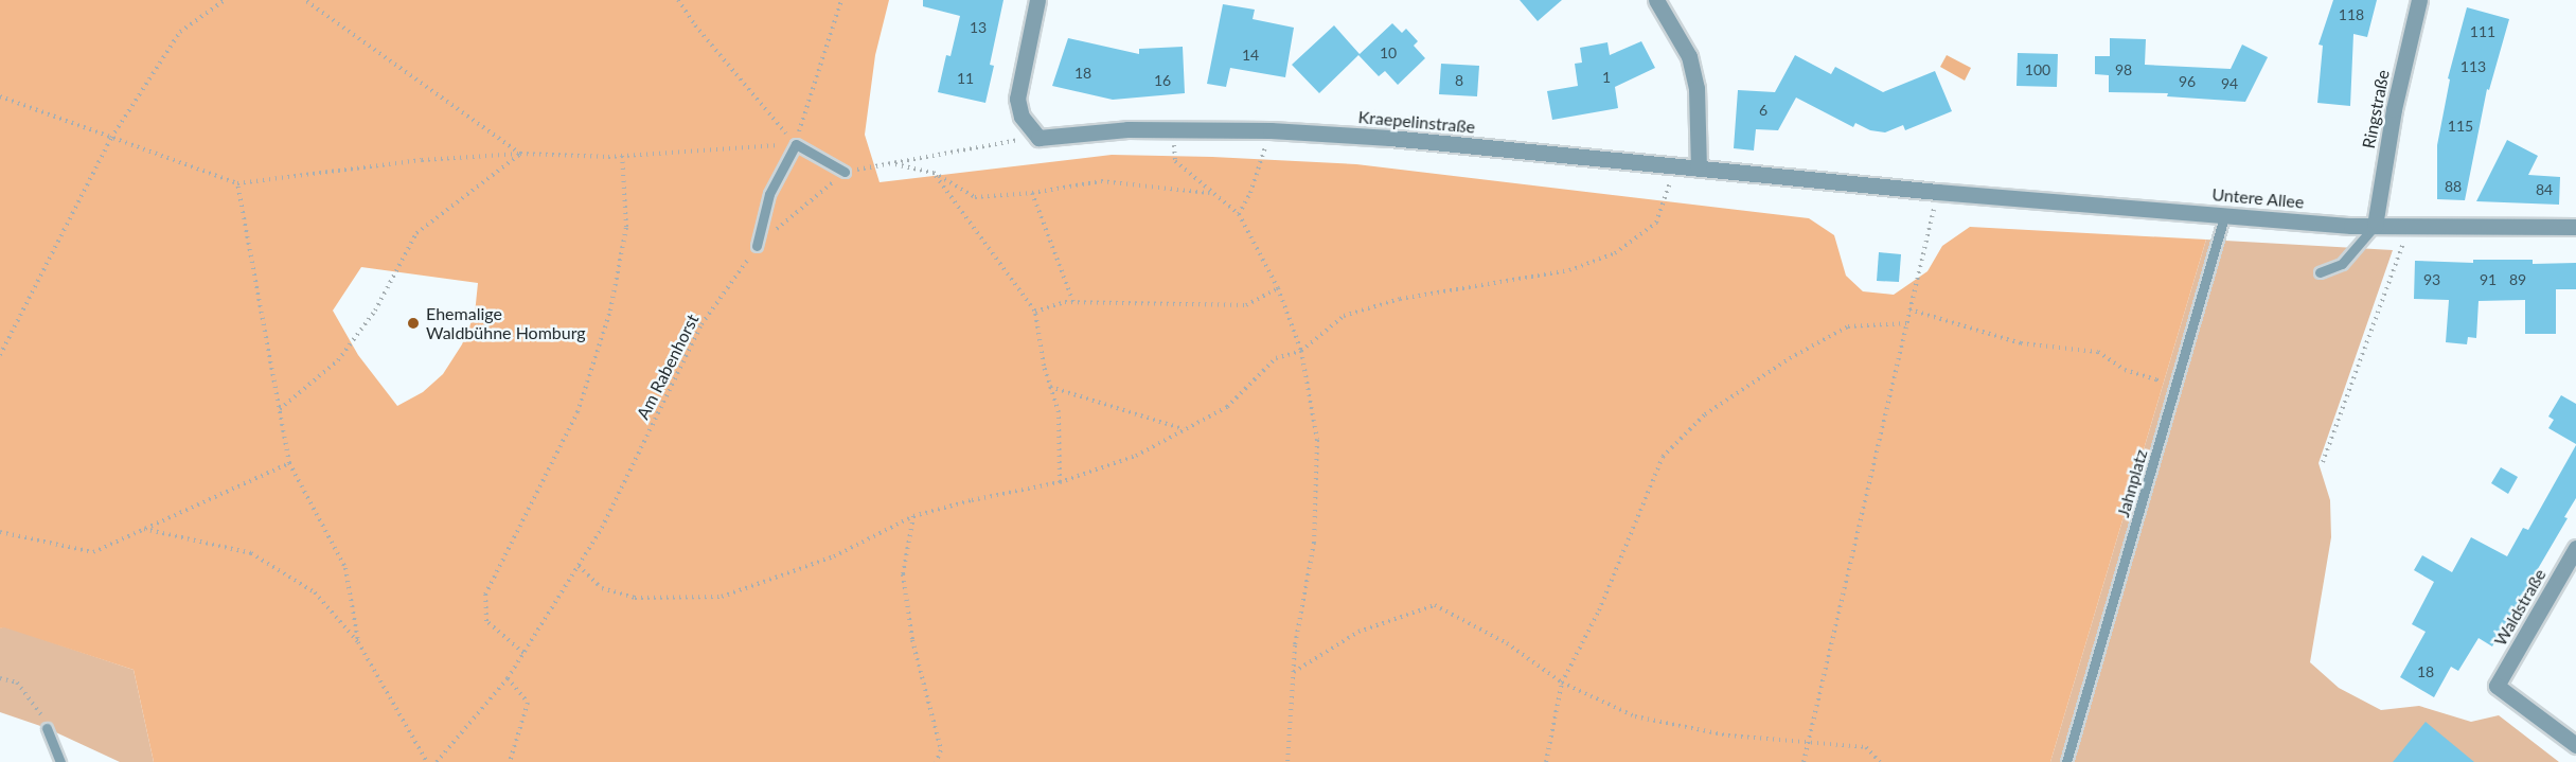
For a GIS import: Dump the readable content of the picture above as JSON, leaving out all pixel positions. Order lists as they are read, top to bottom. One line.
{"streets":{"street":["Ringstraße","Kraepelinstraße","Untere Allee","Waldstraße"],"lane":["Jahnplatz"],"path":["Am Rabenhorst"]},"crossings":[["Ringstraße","Untere Allee"],["Kraepelinstraße","Untere Allee"],["Kraepelinstraße","Am Rabenhorst"],["Untere Allee","Jahnplatz"]],"places":["Ehemalige Waldbühne Homburg"],"house_numbers":["118","13","111","10","14","113","100","98","18","1","11","16","8","96","94","6","115","88","84","93","91","89","18"]}
